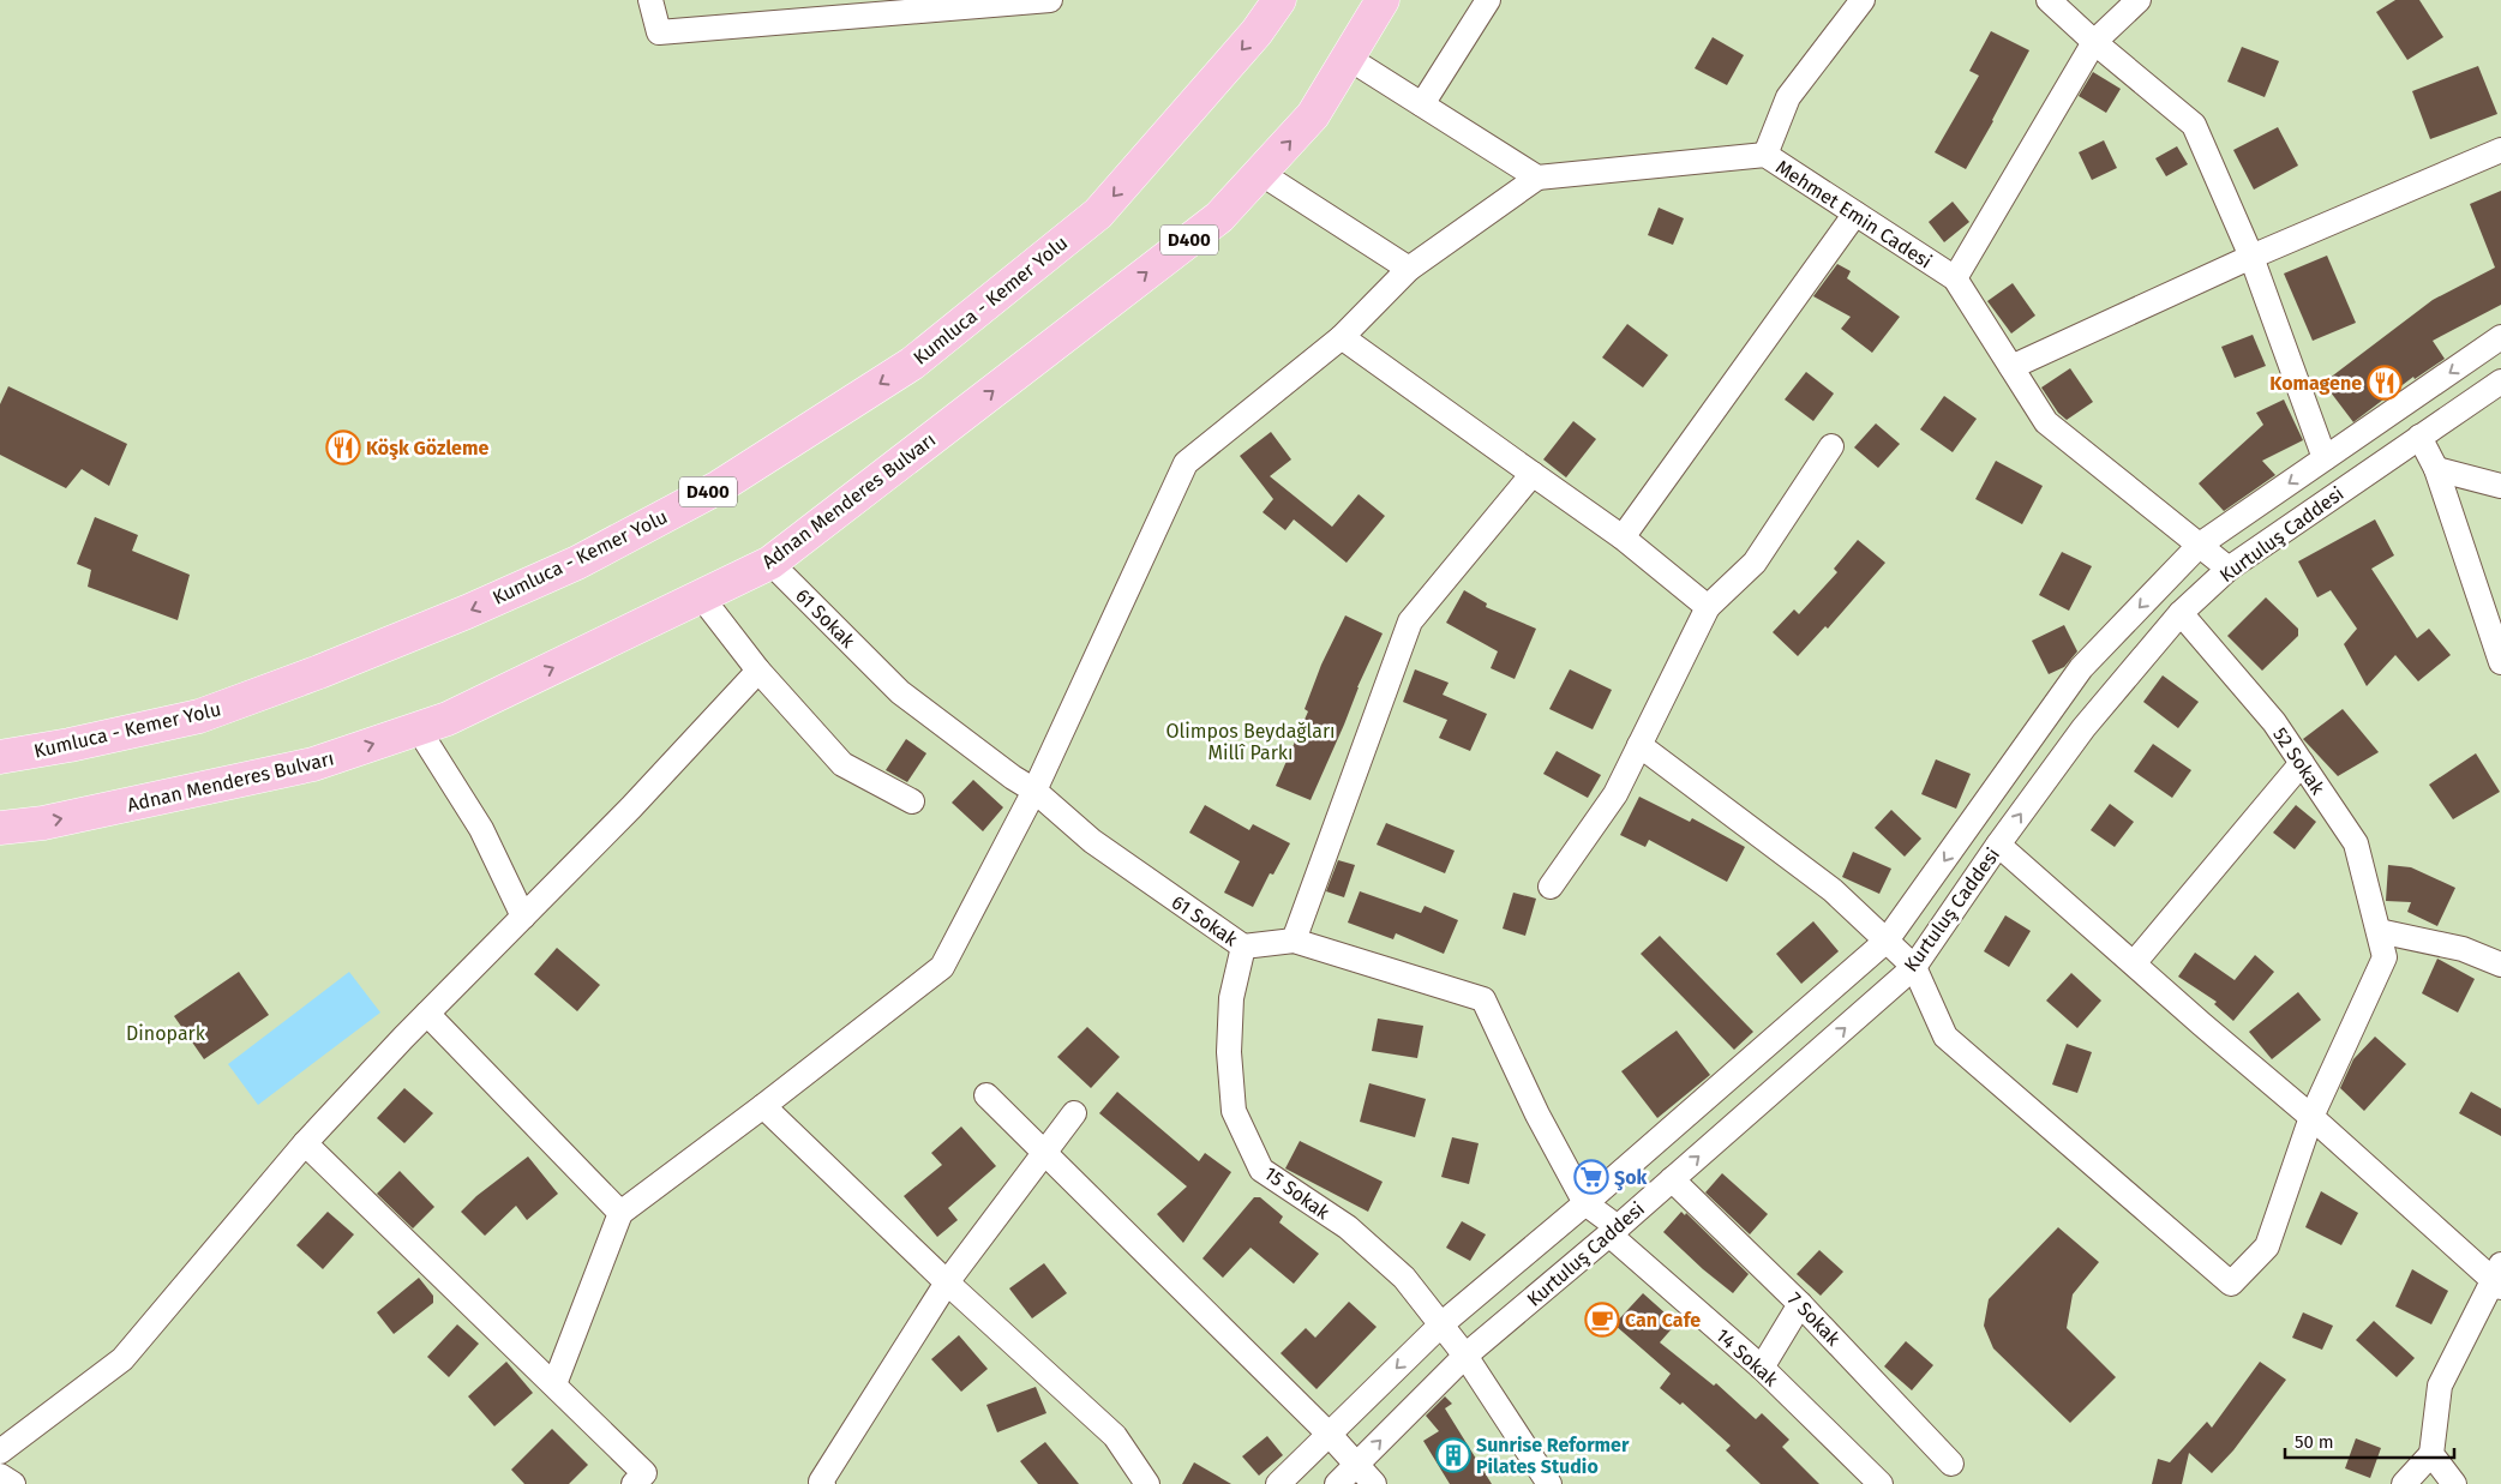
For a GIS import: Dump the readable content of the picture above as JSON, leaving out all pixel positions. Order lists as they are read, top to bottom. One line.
{"streets":{"highway":["D400","Kumluca - Kemer Yolu","Adnan Menderes Bulvarı"],"street":["Mehmet Emin Cadesi","Kurtuluş Caddesi","61 Sokak","52 Sokak","15 Sokak","7 Sokak","14 Sokak"]},"crossings":[["Mehmet Emin Cadesi","Kurtuluş Caddesi"],["Adnan Menderes Bulvarı","61 Sokak"],["Kurtuluş Caddesi","61 Sokak"],["Kurtuluş Caddesi","52 Sokak"],["Kurtuluş Caddesi","15 Sokak"],["Kurtuluş Caddesi","7 Sokak"],["Kurtuluş Caddesi","14 Sokak"],["61 Sokak","15 Sokak"],["61 Sokak","14 Sokak"]],"one_way":["Kumluca - Kemer Yolu","Adnan Menderes Bulvarı"],"parks":["Olimpos Beydağları Millî Parkı","Dinopark"],"places":{"restaurant":["Komagene","Köşk Gözleme"],"supermarket":["Şok"],"cafe":["Can Cafe"],"building":["Sunrise Reformer Pilates Studio"]},"scale_bar":"50 m"}
